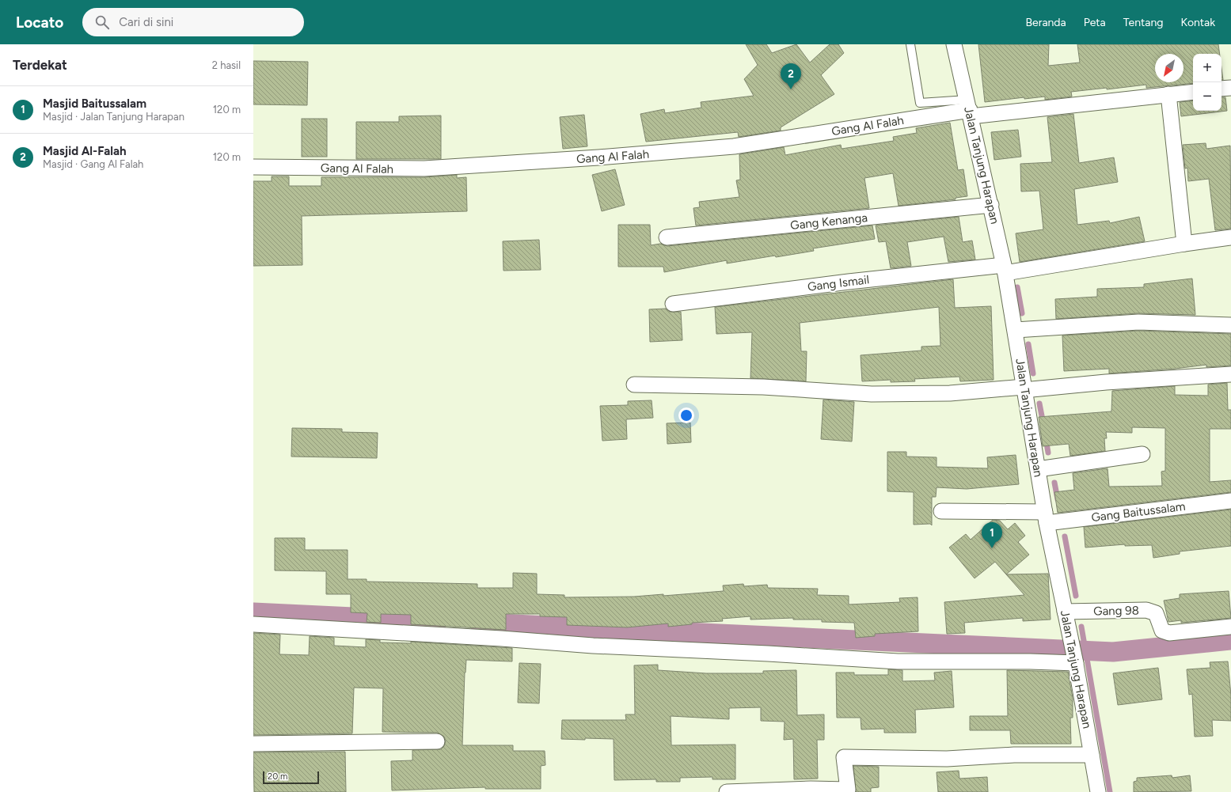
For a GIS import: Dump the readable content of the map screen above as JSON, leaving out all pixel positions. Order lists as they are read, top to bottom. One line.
{"streets":{"street":["Gang Al Falah","Jalan Tanjung Harapan","Gang Kenanga","Gang Ismail","Gang Baitussalam","Gang 98"]},"crossings":[["Gang Al Falah","Jalan Tanjung Harapan"],["Jalan Tanjung Harapan","Gang Kenanga"],["Jalan Tanjung Harapan","Gang Ismail"],["Jalan Tanjung Harapan","Gang Baitussalam"],["Jalan Tanjung Harapan","Gang 98"]],"scale_bar":"20 m","north":"bottom left","page":{"header":"Locato","search":"Cari di sini","nav":["Beranda","Peta","Tentang","Kontak"],"heading":["Terdekat","2 hasil"],"map_buttons":["+","−"],"pins":["2","1"],"list":[{"mark":"1","name":"Masjid Baitussalam","note":"Masjid · Jalan Tanjung Harapan","value":"120 m"},{"mark":"2","name":"Masjid Al-Falah","note":"Masjid · Gang Al Falah","value":"120 m"}],"scale":"20 m"}}
